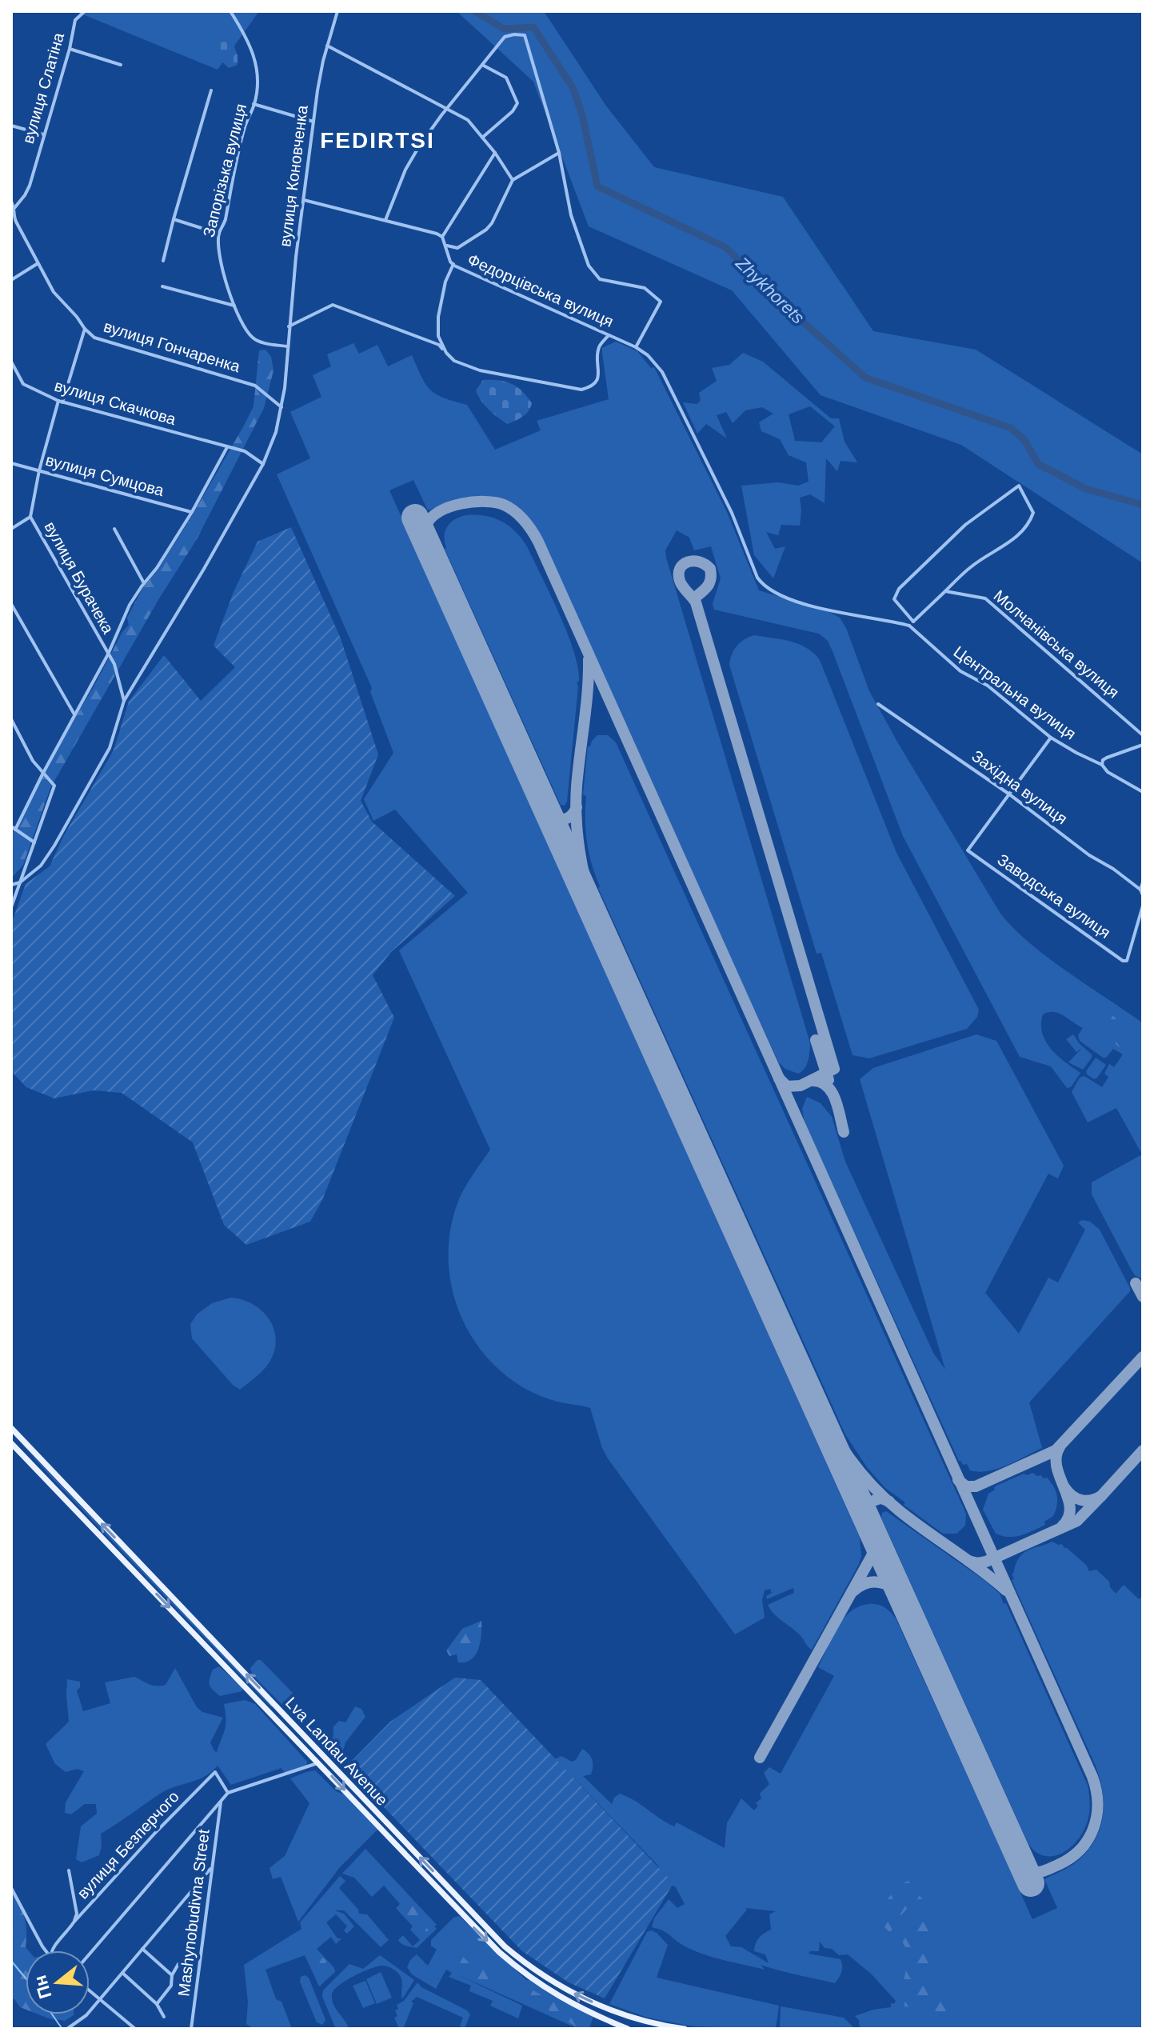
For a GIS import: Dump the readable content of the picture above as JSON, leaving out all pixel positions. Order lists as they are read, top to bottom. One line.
{"streets":{"main road":["Lva Landau Avenue"],"street":["вулиця Слатіна","Запорізька вулиця","вулиця Коновченка","Федорцівська вулиця","вулиця Гончаренка","вулиця Скачкова","вулиця Сумцова","вулиця Бурачека","Молчанівська вулиця","Центральна вулиця","Західна вулиця","Заводська вулиця","вулиця Безперчого","Mashynobudivna Street"]},"crossings":[["вулиця Слатіна","вулиця Гончаренка"],["Запорізька вулиця","вулиця Коновченка"],["вулиця Коновченка","вулиця Гончаренка"],["вулиця Коновченка","вулиця Скачкова"],["вулиця Коновченка","вулиця Бурачека"],["Федорцівська вулиця","Центральна вулиця"],["вулиця Гончаренка","вулиця Бурачека"],["вулиця Скачкова","вулиця Бурачека"],["вулиця Сумцова","вулиця Бурачека"],["Західна вулиця","Заводська вулиця"]],"districts":["FEDIRTSI"],"water":["Zhykhorets"],"north":"left"}
